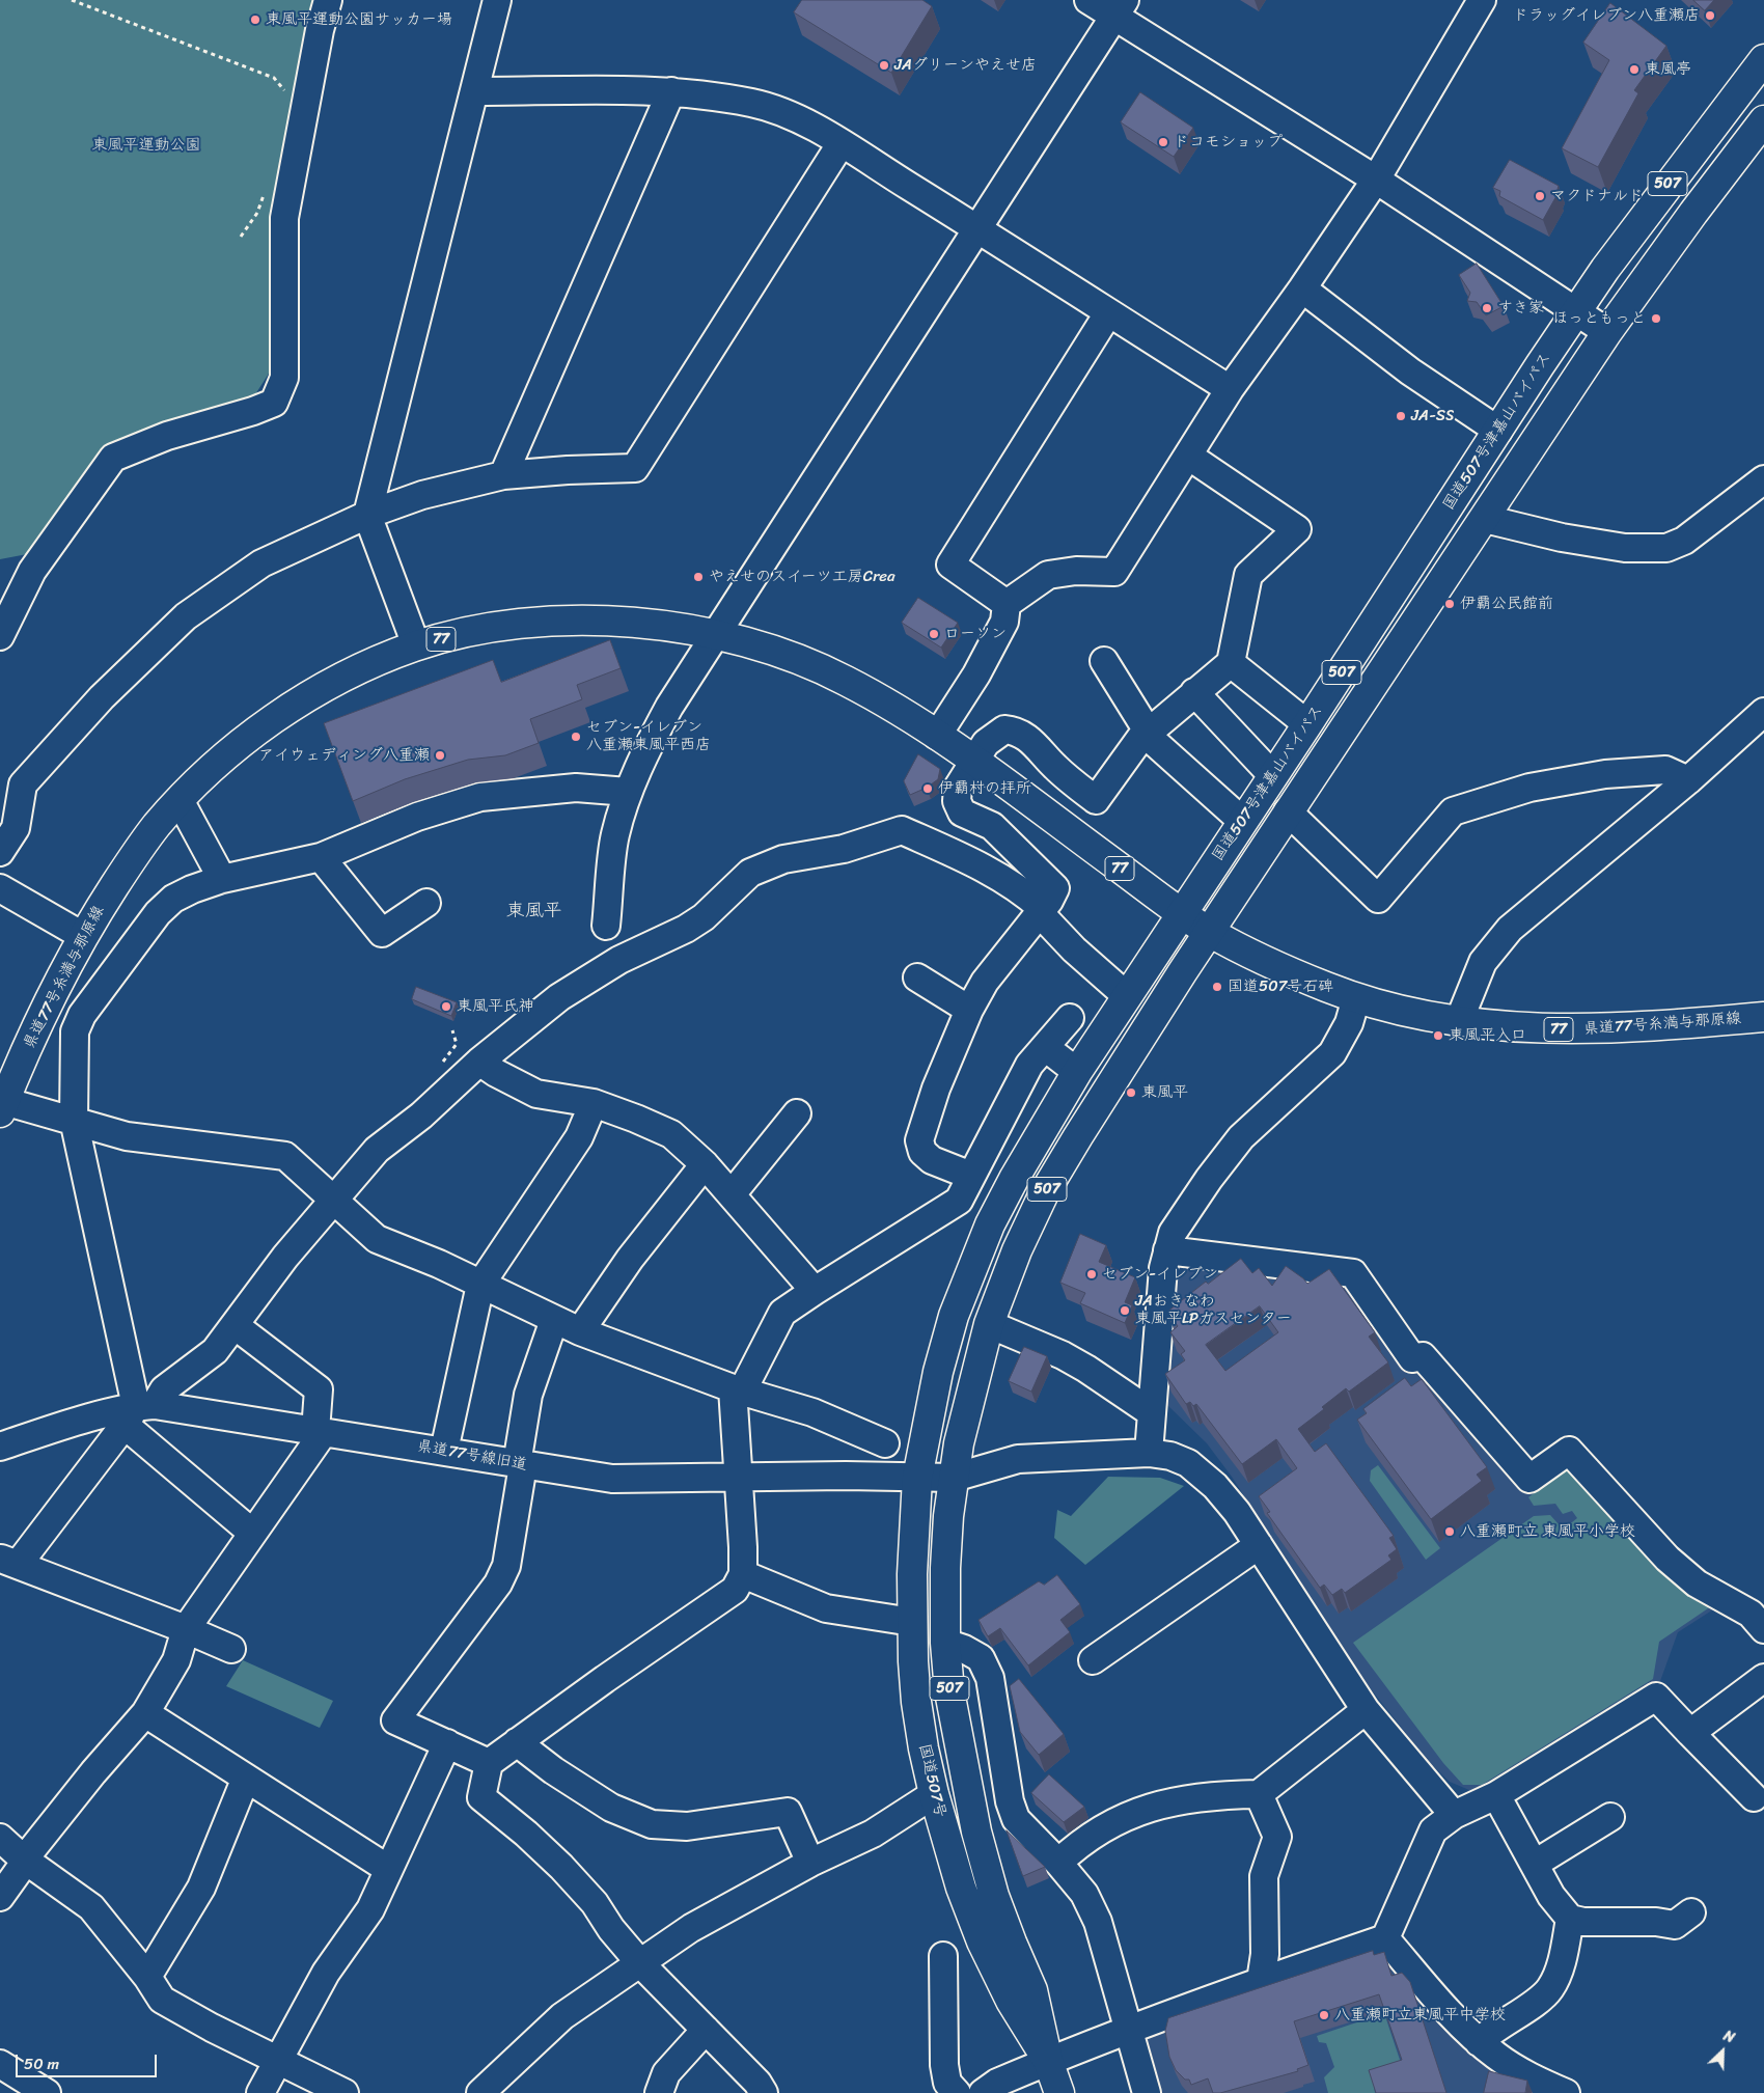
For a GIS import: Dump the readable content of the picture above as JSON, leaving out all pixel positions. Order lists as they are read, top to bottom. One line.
{"streets":{"main road":["507","国道507号津嘉山バイパス","77","県道77号糸満与那原線","国道507号"],"street":["県道77号線旧道"]},"crossings":[["国道507号津嘉山バイパス","県道77号糸満与那原線"],["国道507号津嘉山バイパス","県道77号線旧道"],["国道507号津嘉山バイパス","国道507号"],["県道77号線旧道","国道507号"]],"districts":["東風平"],"parks":["東風平運動公園"],"places":["ドラッグイレブン八重瀬店","東風平運動公園サッカー場","JAグリーンやえせ店","東風亭","ドコモショップ","マクドナルド","すき家","ほっともっと","JA-SS","やえせのスイーツ工房Crea","伊覇公民館前","ローソン","セブン-イレブン 八重瀬東風平西店","アイウェディング八重瀬","伊覇村の拝所","国道507号石碑","東風平氏神","東風平入口","東風平","セブン-イレブン","JAおきなわ 東風平LPガスセンター","八重瀬町立 東風平小学校","八重瀬町立東風平中学校"],"scale_bar":"50 m","north":"top right"}
